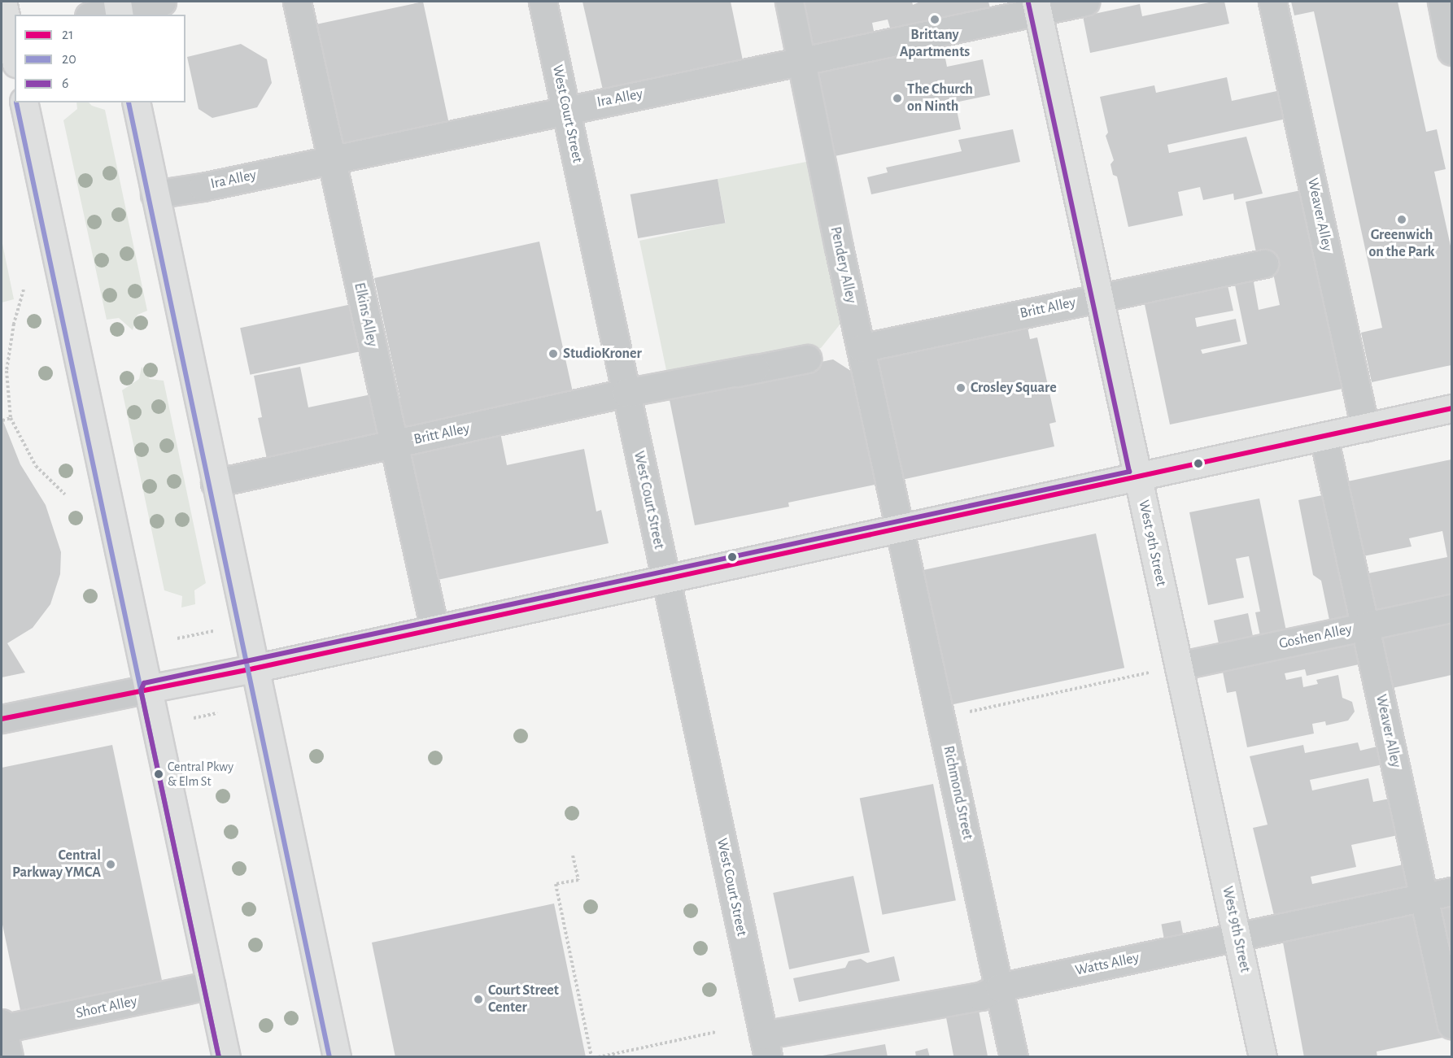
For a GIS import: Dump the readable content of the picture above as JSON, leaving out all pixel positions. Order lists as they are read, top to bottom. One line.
{"streets":{"main road":["West 9th Street"],"street":["Ira Alley","West Court Street","Weaver Alley","Pendery Alley","Britt Alley","Elkins Alley","Goshen Alley","Richmond Street","Watts Alley","Short Alley"]},"crossings":[["Ira Alley","West Court Street"],["Ira Alley","Pendery Alley"],["Ira Alley","Elkins Alley"],["Ira Alley","West 9th Street"],["West Court Street","Britt Alley"],["West Court Street","Watts Alley"],["Weaver Alley","Goshen Alley"],["Weaver Alley","Watts Alley"],["Pendery Alley","Britt Alley"],["Pendery Alley","Richmond Street"],["Britt Alley","Elkins Alley"],["Britt Alley","West 9th Street"],["West 9th Street","Goshen Alley"],["West 9th Street","Watts Alley"],["Richmond Street","Watts Alley"]],"places":["Brittany Apartments","The Church on Ninth","Greenwich on the Park","StudioKroner","Crosley Square","Central Pkwy & Elm St","Central Parkway YMCA","Court Street Center"],"lines":["transit line 6","transit line 20","transit line 21"],"legend":["21","20","6"]}
